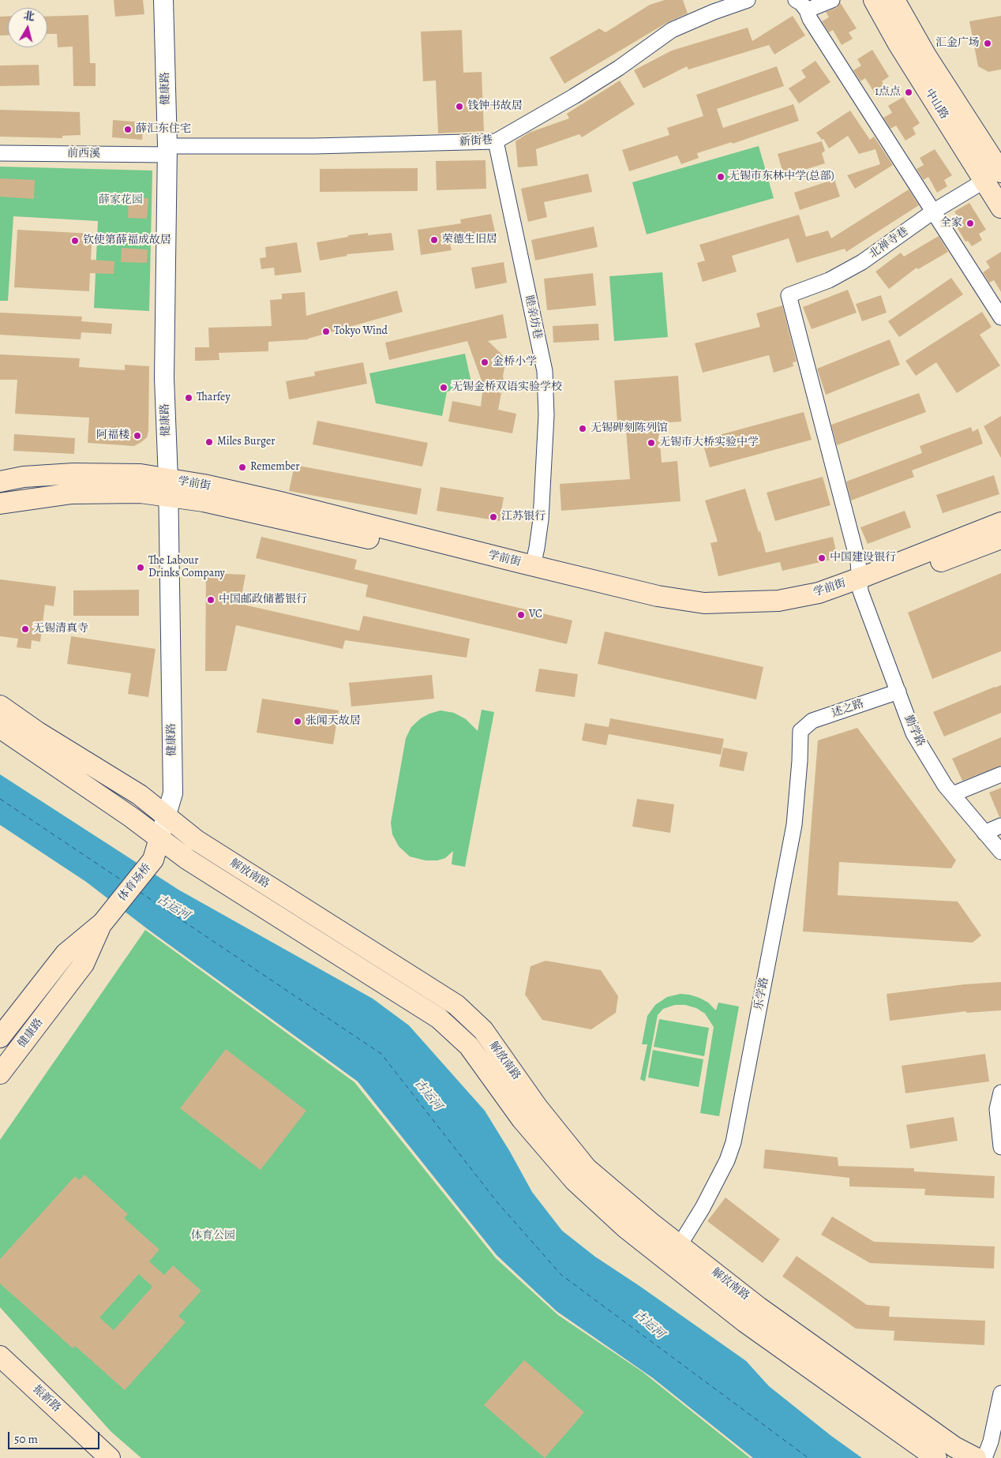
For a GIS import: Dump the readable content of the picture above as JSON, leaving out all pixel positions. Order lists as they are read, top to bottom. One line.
{"streets":{"main road":["健康路","中山路","学前街","解放南路","体育场桥","振新路"],"street":["新街巷","前西溪","北禅寺巷","睦亲坊巷","述之路","勤学路","乐学路"]},"crossings":[["健康路","新街巷"],["健康路","前西溪"],["健康路","学前街"],["健康路","解放南路"],["健康路","体育场桥"],["中山路","北禅寺巷"],["新街巷","前西溪"],["新街巷","睦亲坊巷"],["北禅寺巷","勤学路"],["睦亲坊巷","学前街"],["学前街","勤学路"],["述之路","勤学路"],["述之路","乐学路"],["解放南路","体育场桥"],["解放南路","乐学路"]],"water":["古运河"],"parks":["薛家花园","体育公园"],"places":["汇金广场","1点点","钱钟书故居","薛汇东住宅","无锡市东林中学(总部)","全家","荣德生旧居","钦使第薛福成故居","Tokyo Wind","金桥小学","无锡金桥双语实验学校","Tharfey","无锡碑刻陈列馆","阿福楼","Miles Burger","无锡市大桥实验中学","Remember","江苏银行","中国建设银行","The Labour Drinks Company","中国邮政储蓄银行","VC","无锡清真寺","张闻天故居"],"scale_bar":"50 m","north":"top"}
